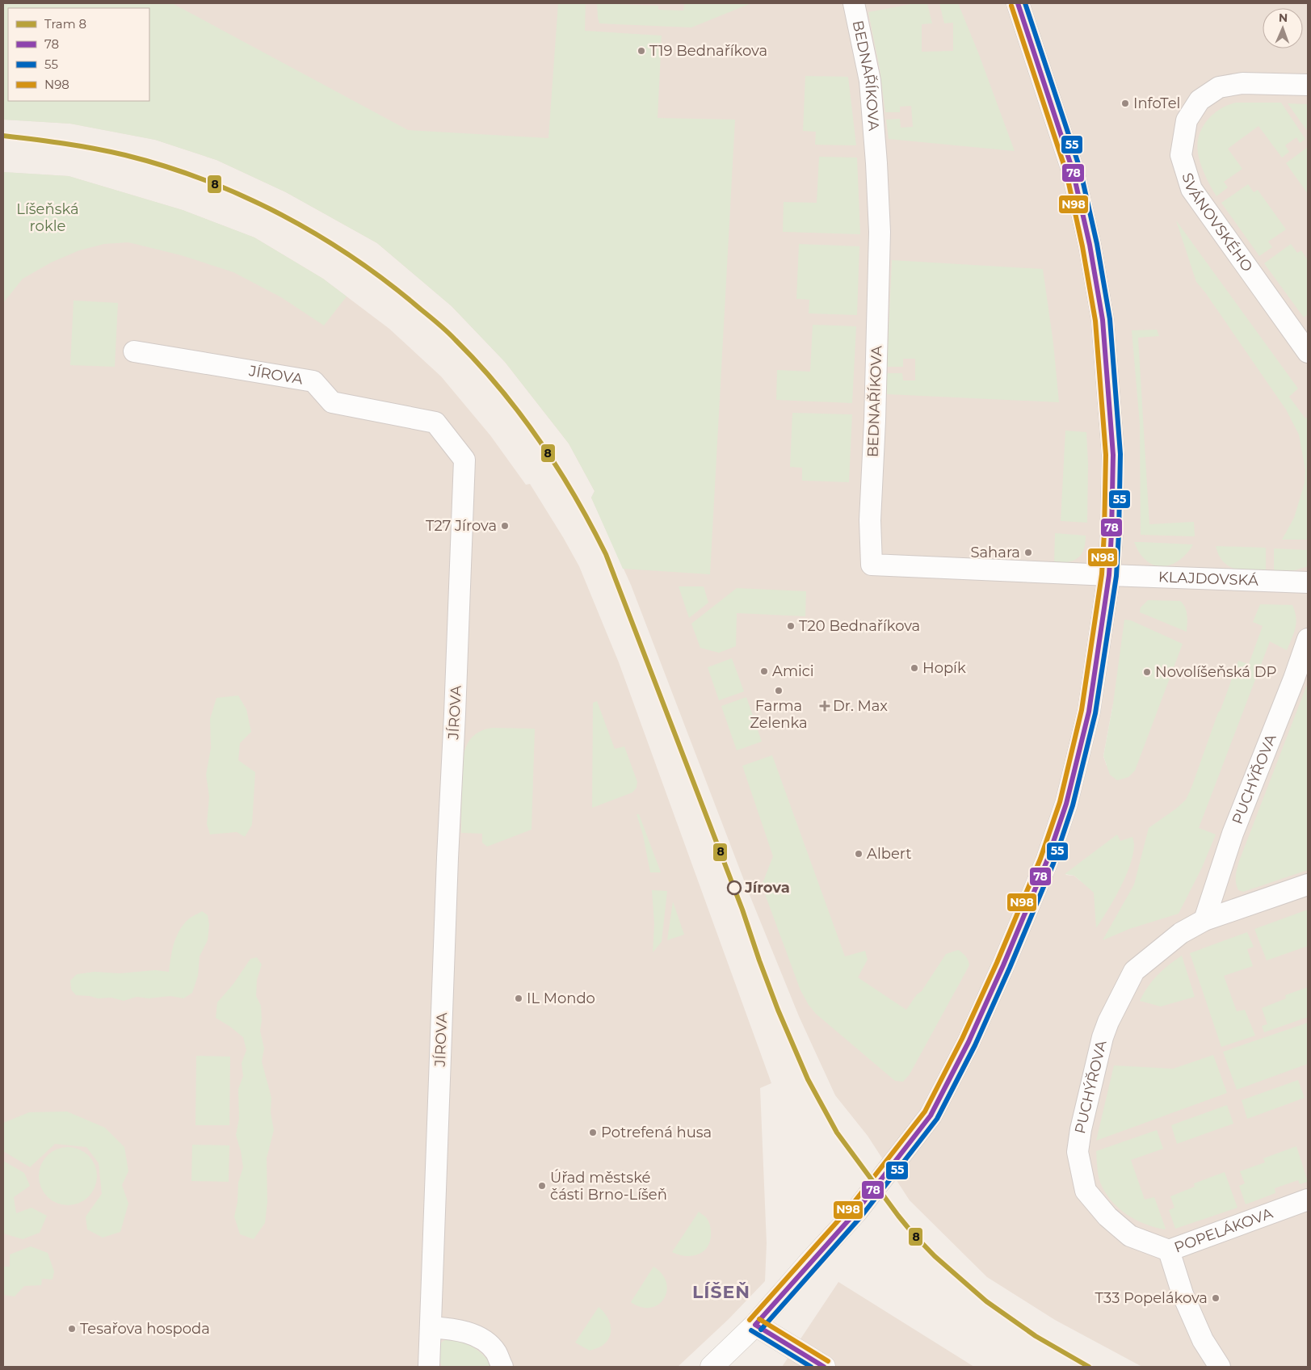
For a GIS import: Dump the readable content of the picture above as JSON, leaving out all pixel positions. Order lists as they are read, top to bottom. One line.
{"streets":{"street":["BEDNAŘÍKOVA","SVÁNOVSKÉHO","JÍROVA","KLAJDOVSKÁ","PUCHÝŘOVA","POPELÁKOVA"]},"crossings":[["BEDNAŘÍKOVA","KLAJDOVSKÁ"],["PUCHÝŘOVA","POPELÁKOVA"]],"districts":["LÍŠEŇ"],"parks":["Líšeňská rokle"],"places":{"other":["T19 Bednaříkova","InfoTel","T27 Jírova","Sahara","T20 Bednaříkova","Hopík","Amici","Novolíšeňská DP","Farma Zelenka","Albert","Jírova","IL Mondo","Potrefená husa","Úřad městské části Brno-Líšeň","T33 Popelákova","Tesařova hospoda"],"health":["Dr. Max"]},"lines":["transit line 78","transit line 55","transit line N98","tram line 8"],"legend":["Tram 8","78","55","N98"],"north":"top"}
